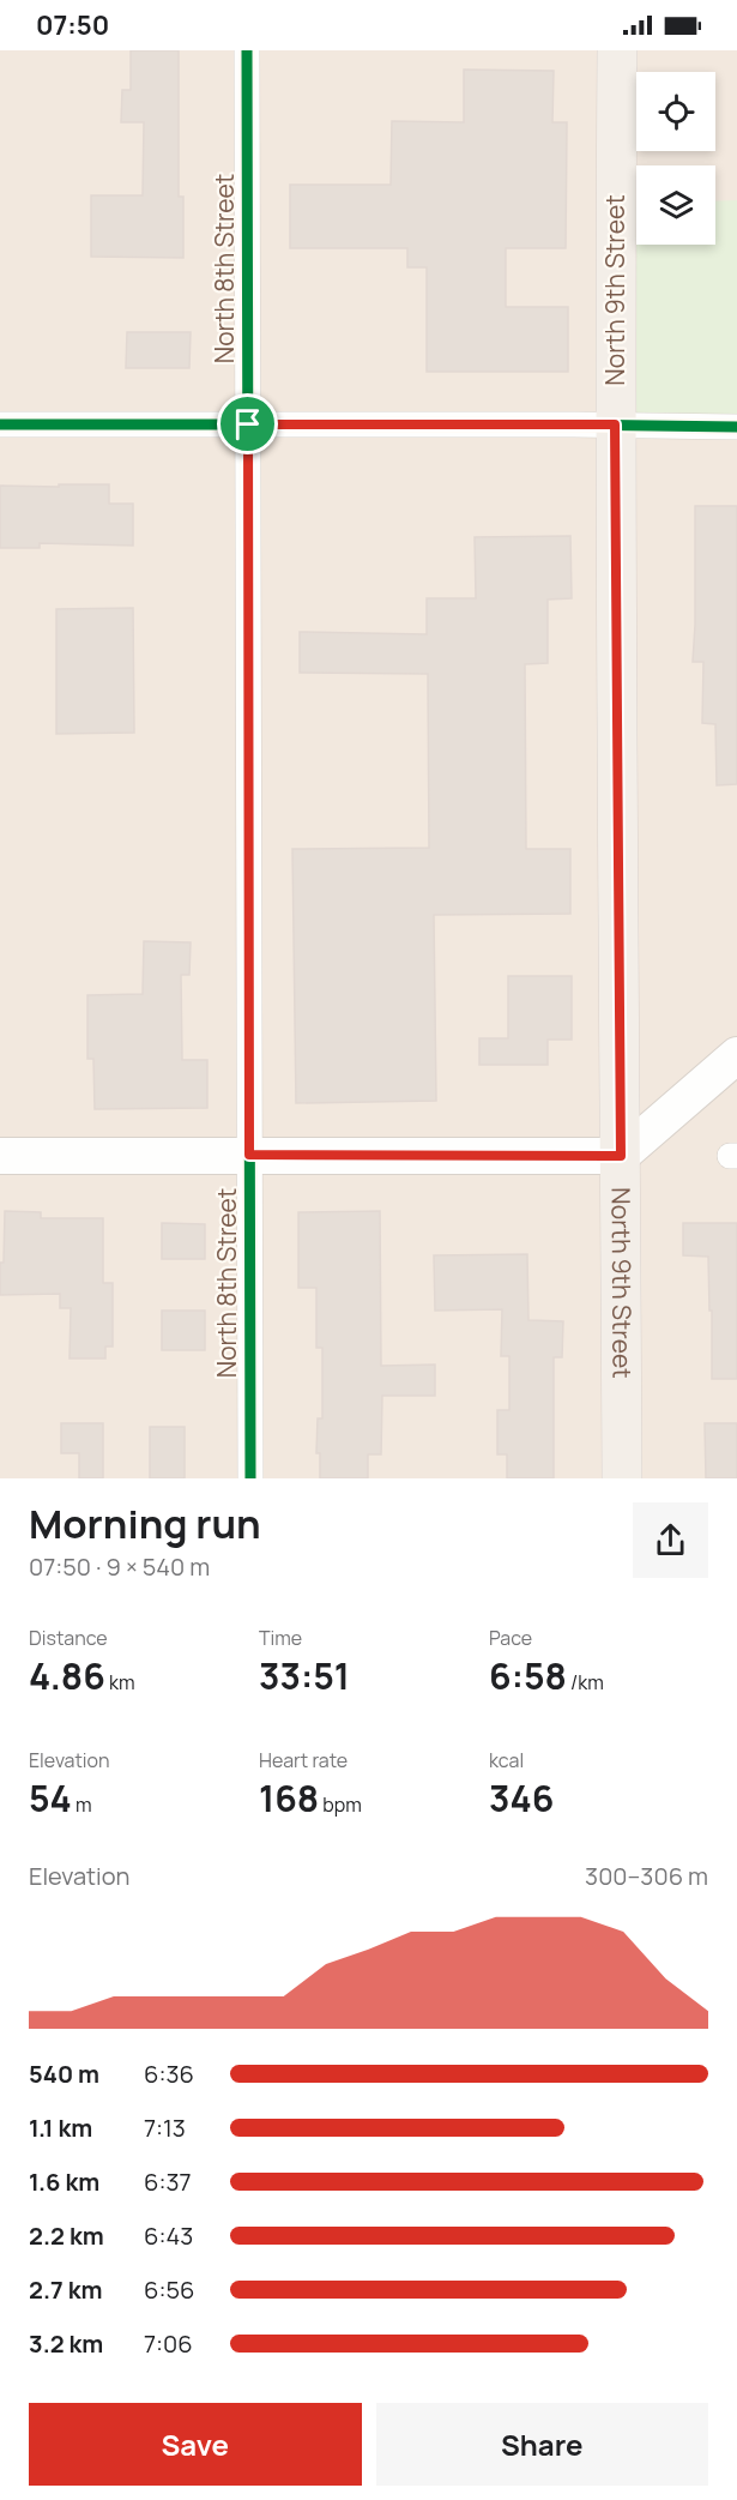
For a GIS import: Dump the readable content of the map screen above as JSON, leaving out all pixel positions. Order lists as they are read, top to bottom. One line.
{"streets":{"main road":["North 9th Street"],"street":["North 8th Street"]},"page":{"status":"07:50","heading":["Morning run","07:50 · 9 × 540 m"],"stats":[["Distance","4.86 km"],["Time","33:51"],["Pace","6:58 /km"],["Elevation","54 m"],["Heart rate","168 bpm"],["kcal","346"]],"chart":["Elevation","300–306 m"],"list":[{"name":"540 m","note":"6:36"},{"name":"1.1 km","note":"7:13"},{"name":"1.6 km","note":"6:37"},{"name":"2.2 km","note":"6:43"},{"name":"2.7 km","note":"6:56"},{"name":"3.2 km","note":"7:06"}],"buttons":["Save","Share"]}}
